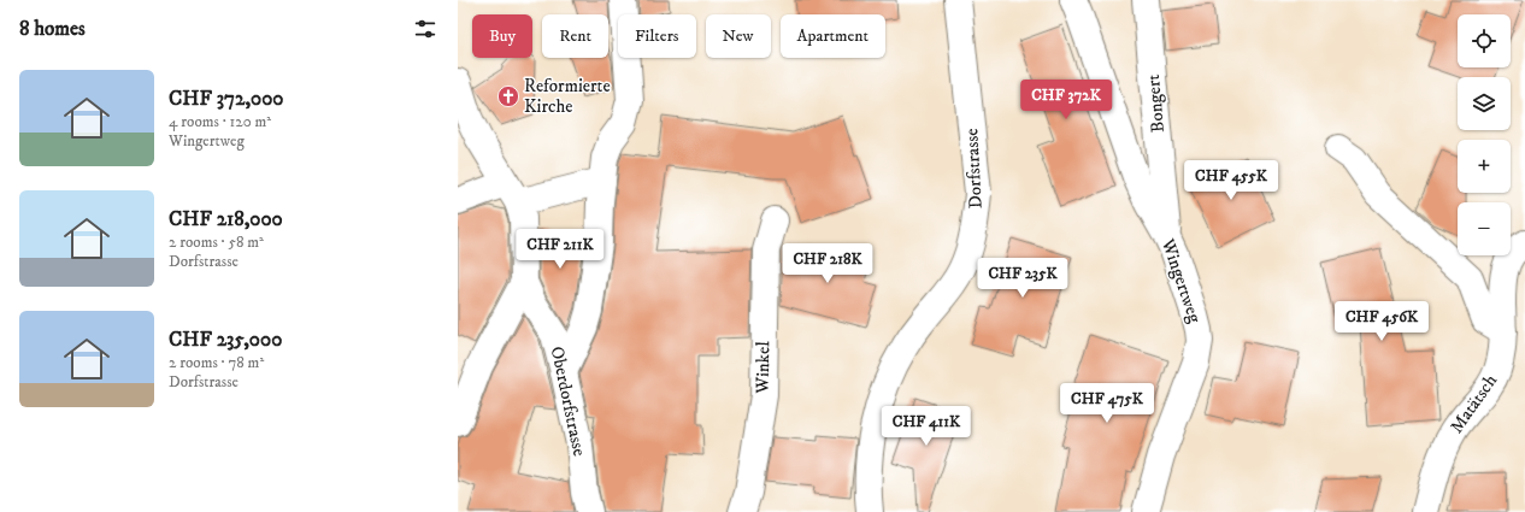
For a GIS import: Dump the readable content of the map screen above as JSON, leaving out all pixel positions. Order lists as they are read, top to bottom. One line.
{"streets":{"street":["Bongert","Dorfstrasse","Wingertweg","Winkel","Oberdorfstrasse","Matätsch"]},"crossings":[["Bongert","Wingertweg"]],"places":{"church":["Reformierte Kirche"]},"page":{"heading":"8 homes","map_buttons":["+","−"],"chip":["Buy","Rent","Filters","New","Apartment"],"list":[{"name":"CHF 372,000","note":"4 rooms · 120 m² · Wingertweg"},{"name":"CHF 218,000","note":"2 rooms · 58 m² · Dorfstrasse"},{"name":"CHF 235,000","note":"2 rooms · 78 m² · Dorfstrasse"}],"price":["CHF 372K","CHF 455K","CHF 211K","CHF 218K","CHF 235K","CHF 456K","CHF 475K","CHF 411K"]}}
